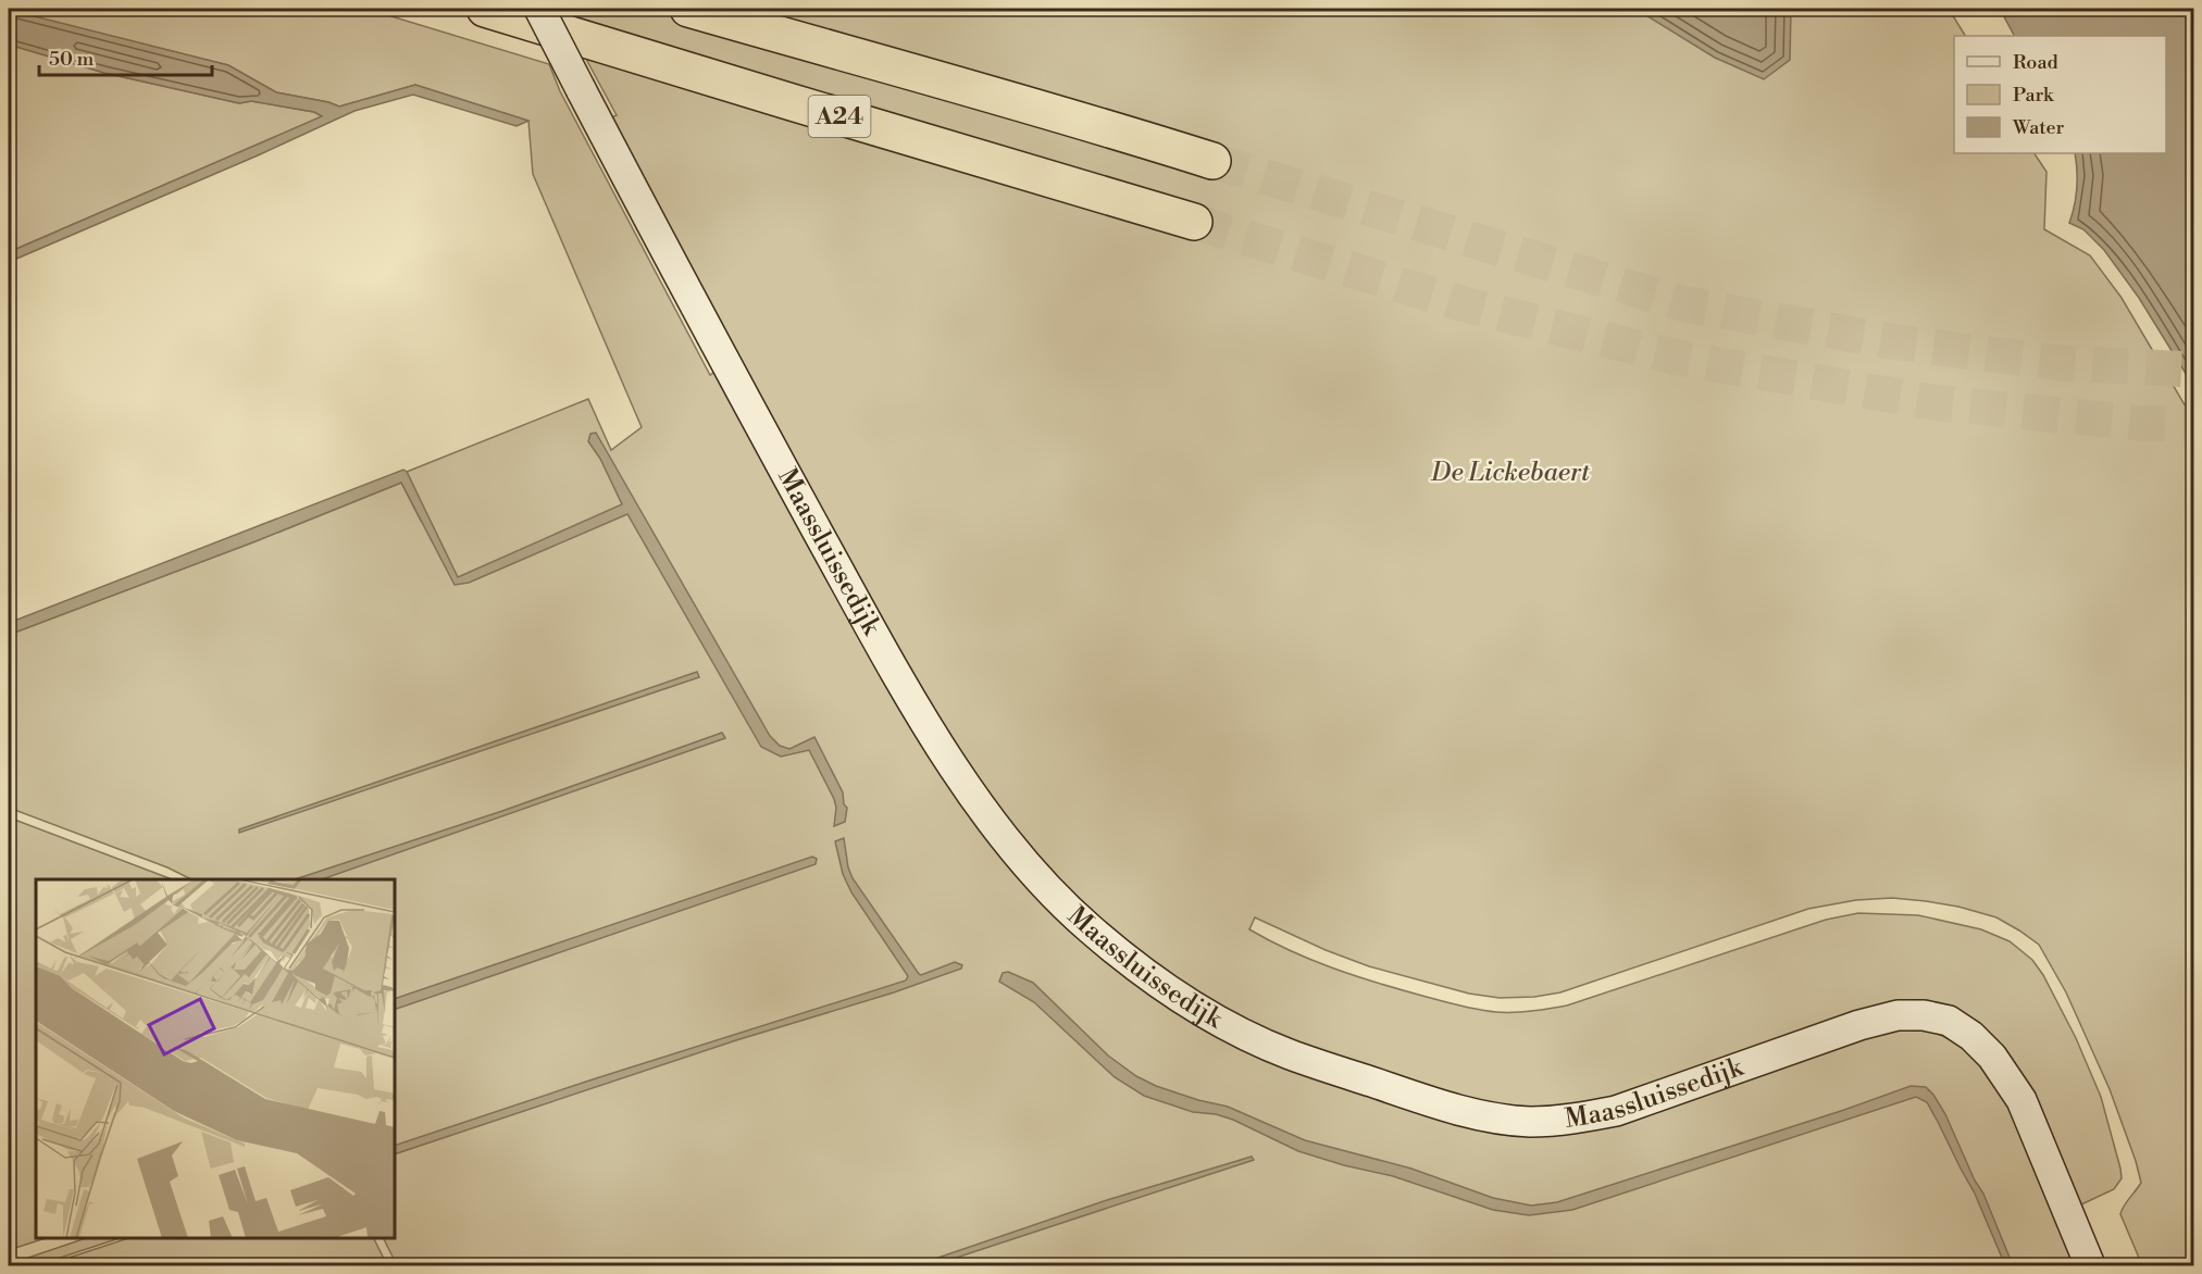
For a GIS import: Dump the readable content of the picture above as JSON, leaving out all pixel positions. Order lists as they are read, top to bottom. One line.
{"streets":{"highway":["A24"],"street":["Maassluissedijk"]},"parks":["De Lickebaert"],"legend":["Road","Park","Water"],"scale_bar":"50 m"}
